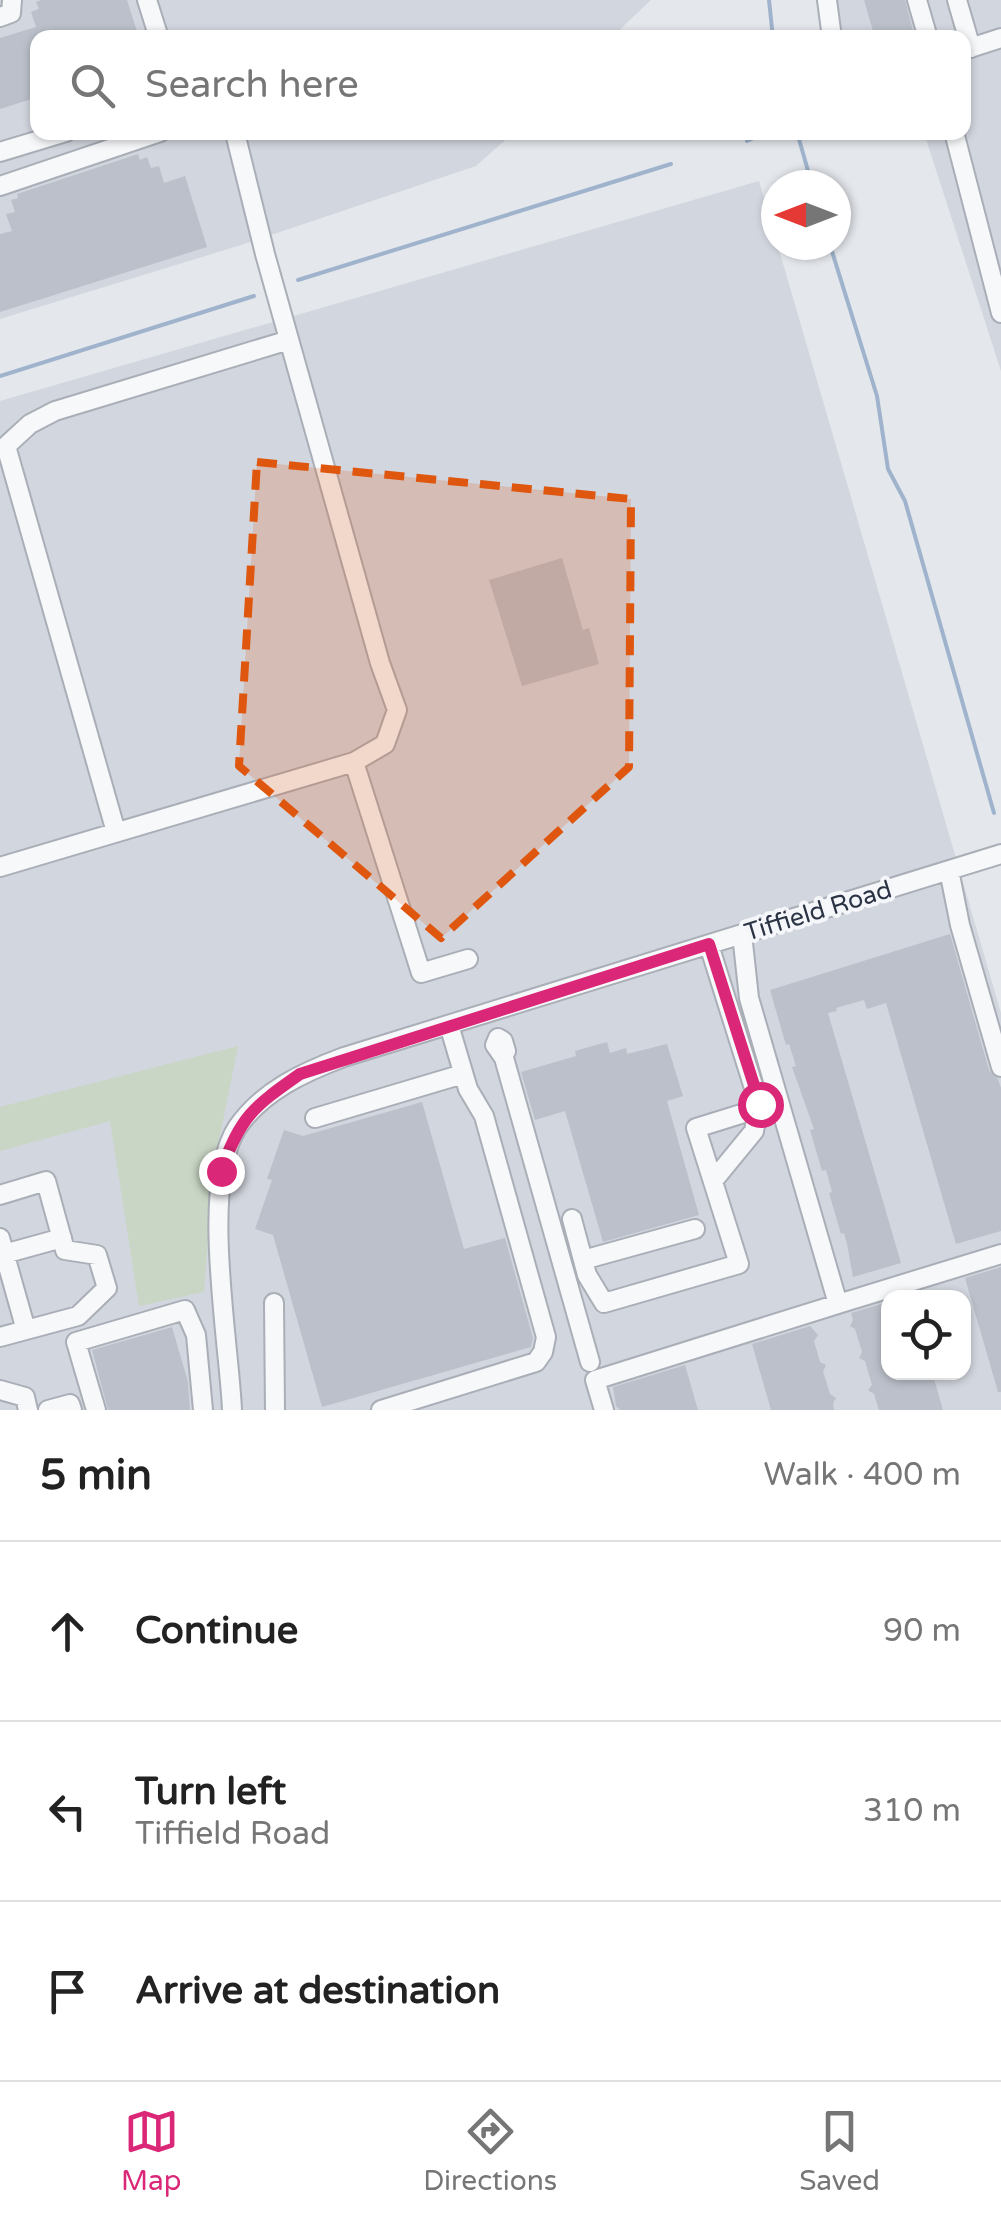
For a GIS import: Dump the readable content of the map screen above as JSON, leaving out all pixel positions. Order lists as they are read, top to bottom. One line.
{"streets":{"street":["Tiffield Road"]},"north":"left","page":{"search":"Search here","heading":["5 min","Walk · 400 m"],"list":[["Continue","90 m"],["Turn left","Tiffield Road","310 m"],"Arrive at destination"],"nav":["Map","Directions","Saved"]}}
